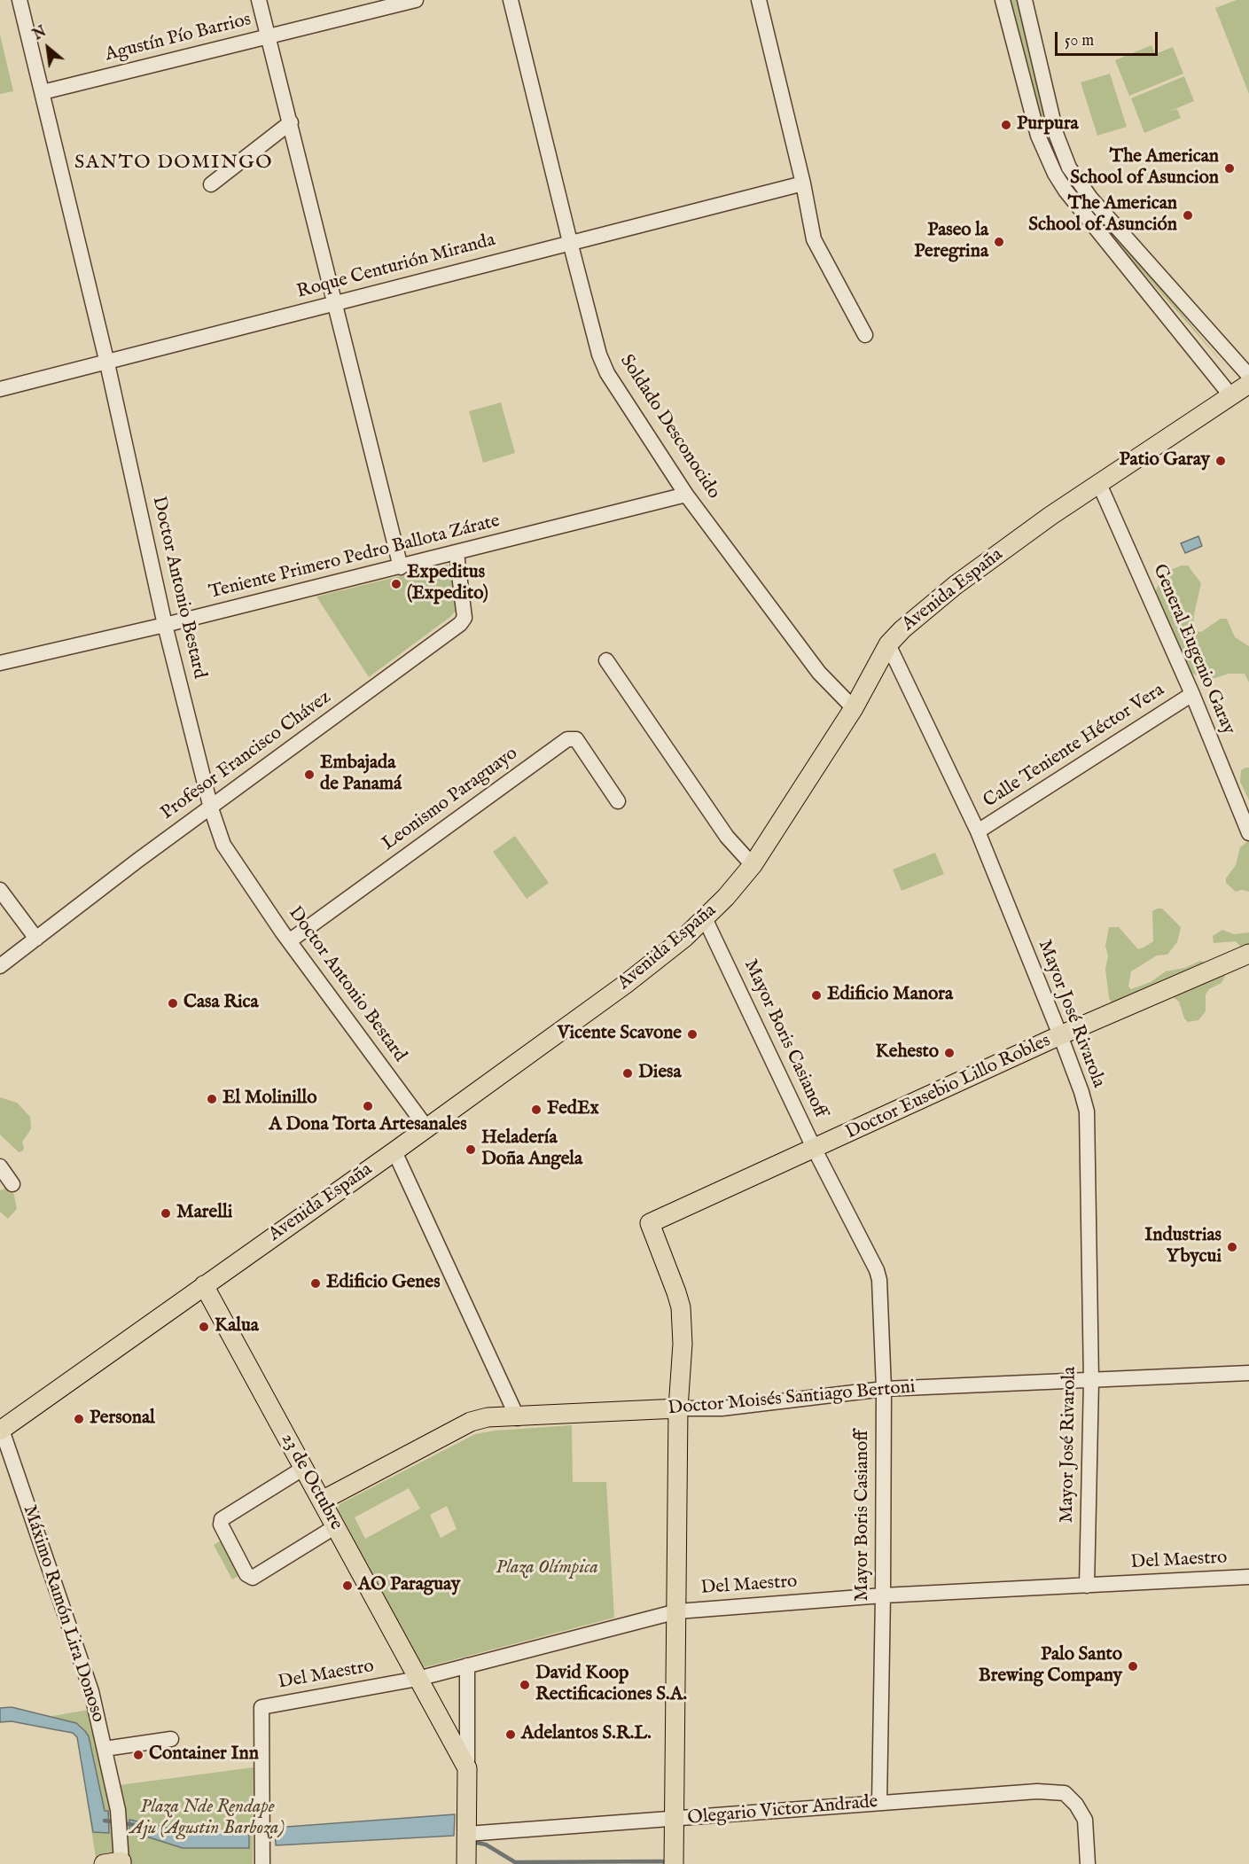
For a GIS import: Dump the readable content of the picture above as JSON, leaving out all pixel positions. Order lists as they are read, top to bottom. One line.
{"streets":{"main road":["Avenida España","Doctor Eusebio Lillo Robles","Doctor Moisés Santiago Bertoni","23 de Octubre"],"street":["Agustín Pío Barrios","Roque Centurión Miranda","Soldado Desconocido","Teniente Primero Pedro Ballota Zárate","Doctor Antonio Bestard","General Eugenio Garay","Calle Teniente Héctor Vera","Profesor Francisco Chávez","Leonismo Paraguayo","Mayor José Rivarola","Mayor Boris Casianoff","Del Maestro","Máximo Ramón Lira Donoso","Olegario Victor Andrade"]},"crossings":[["Agustín Pío Barrios","Doctor Antonio Bestard"],["Roque Centurión Miranda","Soldado Desconocido"],["Roque Centurión Miranda","Doctor Antonio Bestard"],["Soldado Desconocido","Teniente Primero Pedro Ballota Zárate"],["Soldado Desconocido","Avenida España"],["Teniente Primero Pedro Ballota Zárate","Doctor Antonio Bestard"],["Teniente Primero Pedro Ballota Zárate","Profesor Francisco Chávez"],["Doctor Antonio Bestard","Avenida España"],["Doctor Antonio Bestard","Profesor Francisco Chávez"],["Doctor Antonio Bestard","Leonismo Paraguayo"],["Avenida España","General Eugenio Garay"],["Avenida España","Mayor José Rivarola"],["Avenida España","Mayor Boris Casianoff"],["Avenida España","23 de Octubre"],["Avenida España","Máximo Ramón Lira Donoso"],["General Eugenio Garay","Calle Teniente Héctor Vera"],["Calle Teniente Héctor Vera","Mayor José Rivarola"],["Mayor José Rivarola","Doctor Eusebio Lillo Robles"],["Mayor José Rivarola","Doctor Moisés Santiago Bertoni"],["Mayor José Rivarola","Del Maestro"],["Mayor Boris Casianoff","Doctor Eusebio Lillo Robles"],["Mayor Boris Casianoff","Doctor Moisés Santiago Bertoni"],["Mayor Boris Casianoff","Del Maestro"],["Mayor Boris Casianoff","Olegario Victor Andrade"],["Doctor Eusebio Lillo Robles","Doctor Moisés Santiago Bertoni"],["Doctor Moisés Santiago Bertoni","23 de Octubre"],["23 de Octubre","Del Maestro"]],"districts":["SANTO DOMINGO"],"parks":["Plaza Olímpica","Plaza Nde Rendape Aju (Agustin Barboza)"],"places":["Purpura","The American School of Asuncion","The American School of Asunción","Paseo la Peregrina","Patio Garay","Expeditus (Expedito)","Embajada de Panamá","Edificio Manora","Casa Rica","Vicente Scavone","Kehesto","Diesa","El Molinillo","A Dona Torta Artesanales","FedEx","Heladería Doña Angela","Marelli","Industrias Ybycui","Edificio Genes","Kalua","Personal","AO Paraguay","Palo Santo Brewing Company","David Koop Rectificaciones S.A.","Adelantos S.R.L.","Container Inn"],"scale_bar":"50 m","north":"top left"}
